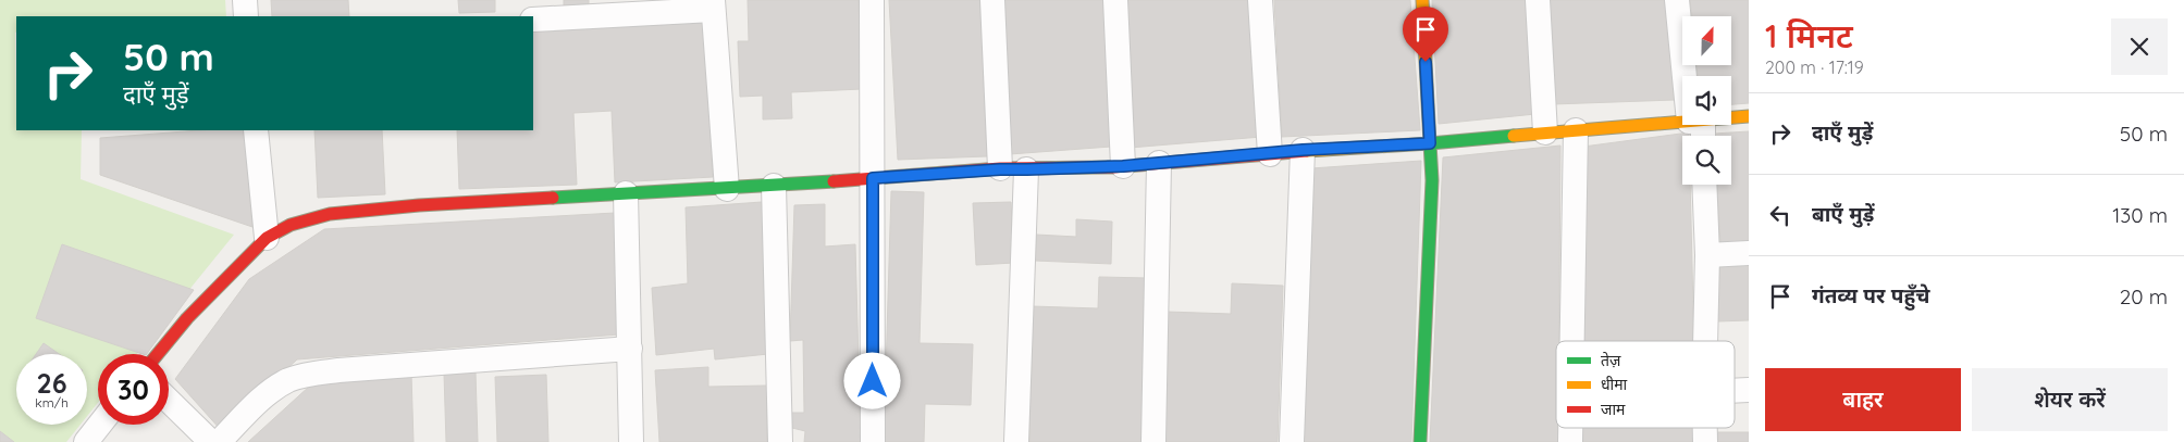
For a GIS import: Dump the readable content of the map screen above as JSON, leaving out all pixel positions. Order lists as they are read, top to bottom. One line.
{"legend":["तेज़","धीमा","जाम"],"north":"top","page":{"heading":["1 मिनट","200 m · 17:19"],"turn":["50 m","दाएँ मुड़ें"],"list":[{"name":"दाएँ मुड़ें","value":"50 m"},{"name":"बाएँ मुड़ें","value":"130 m"},{"name":"गंतव्य पर पहुँचे","value":"20 m"}],"speed":"26 km/h","limit":"30","buttons":["बाहर","शेयर करें"]}}
